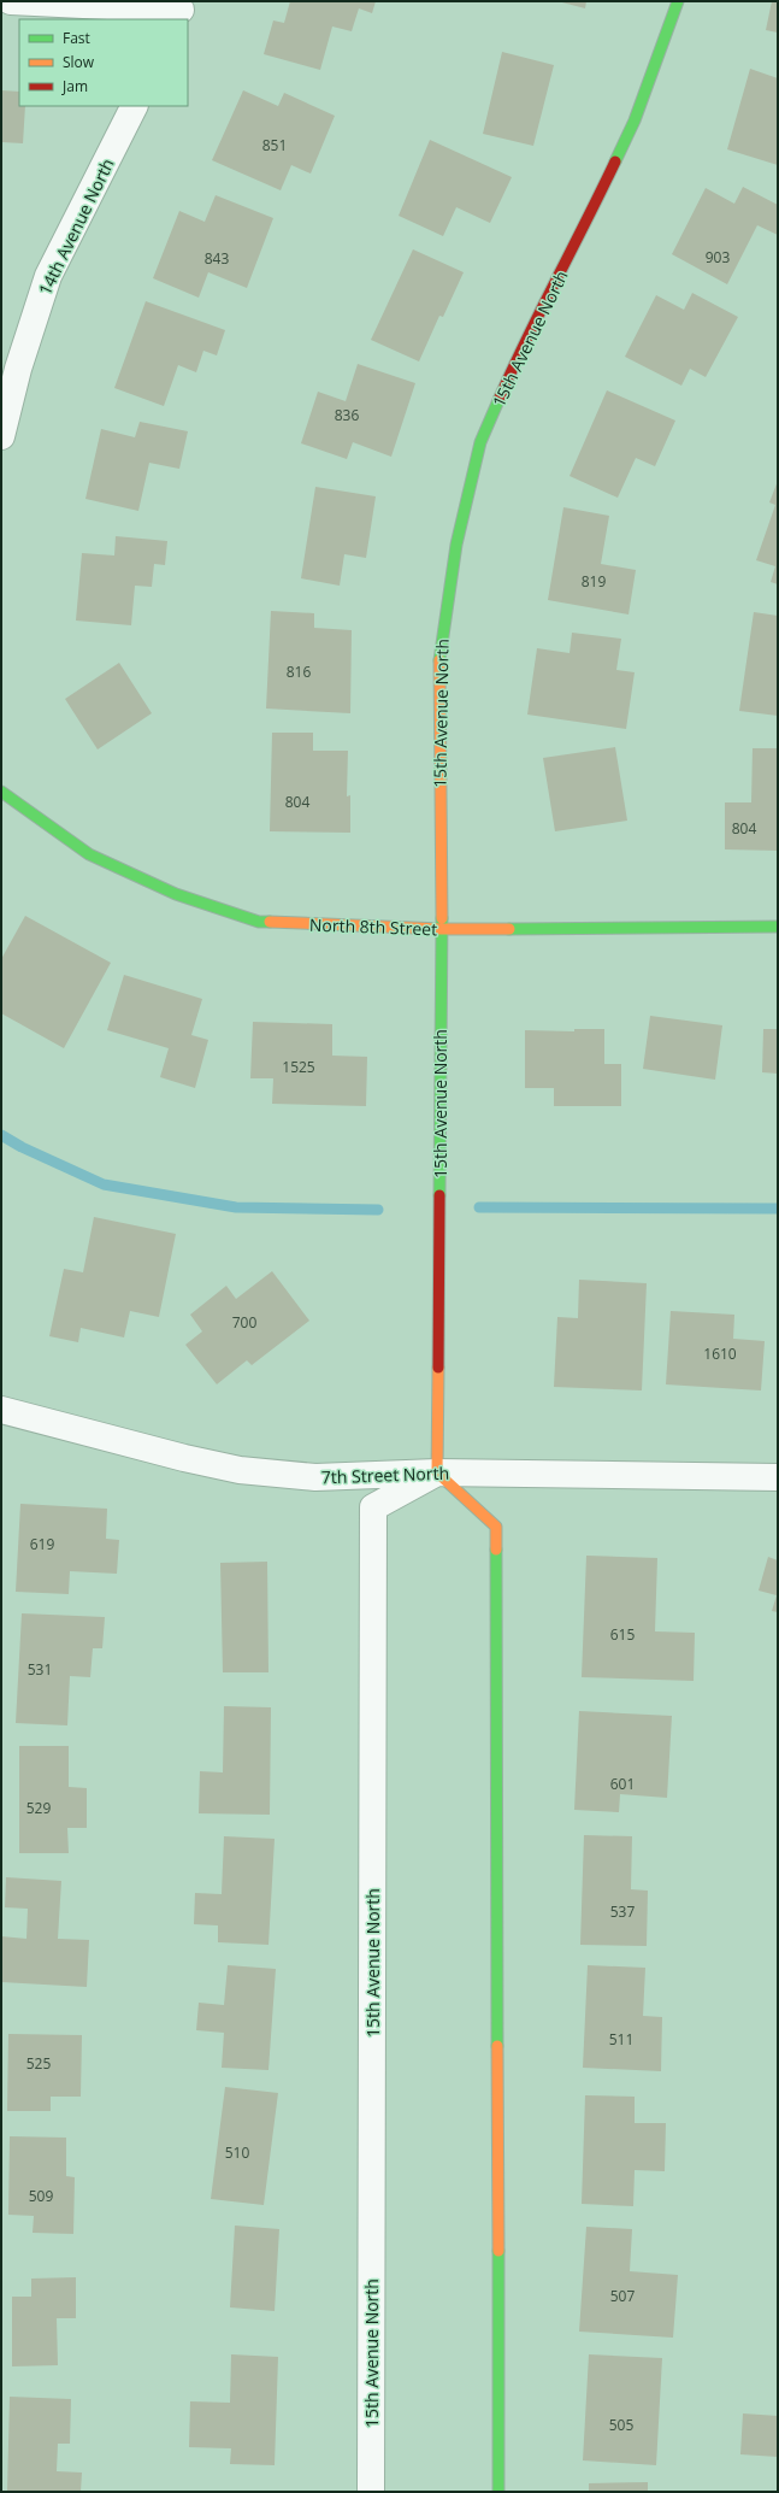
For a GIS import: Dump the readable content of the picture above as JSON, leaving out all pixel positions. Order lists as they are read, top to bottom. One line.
{"streets":{"street":["14th Avenue North","15th Avenue North","North 8th Street","7th Street North"]},"crossings":[["15th Avenue North","North 8th Street"],["15th Avenue North","7th Street North"]],"house_numbers":["851","903","843","836","819","816","804","804","1525","700","1610","619","615","531","601","529","537","511","525","510","509","507","505"],"legend":["Fast","Slow","Jam"]}
